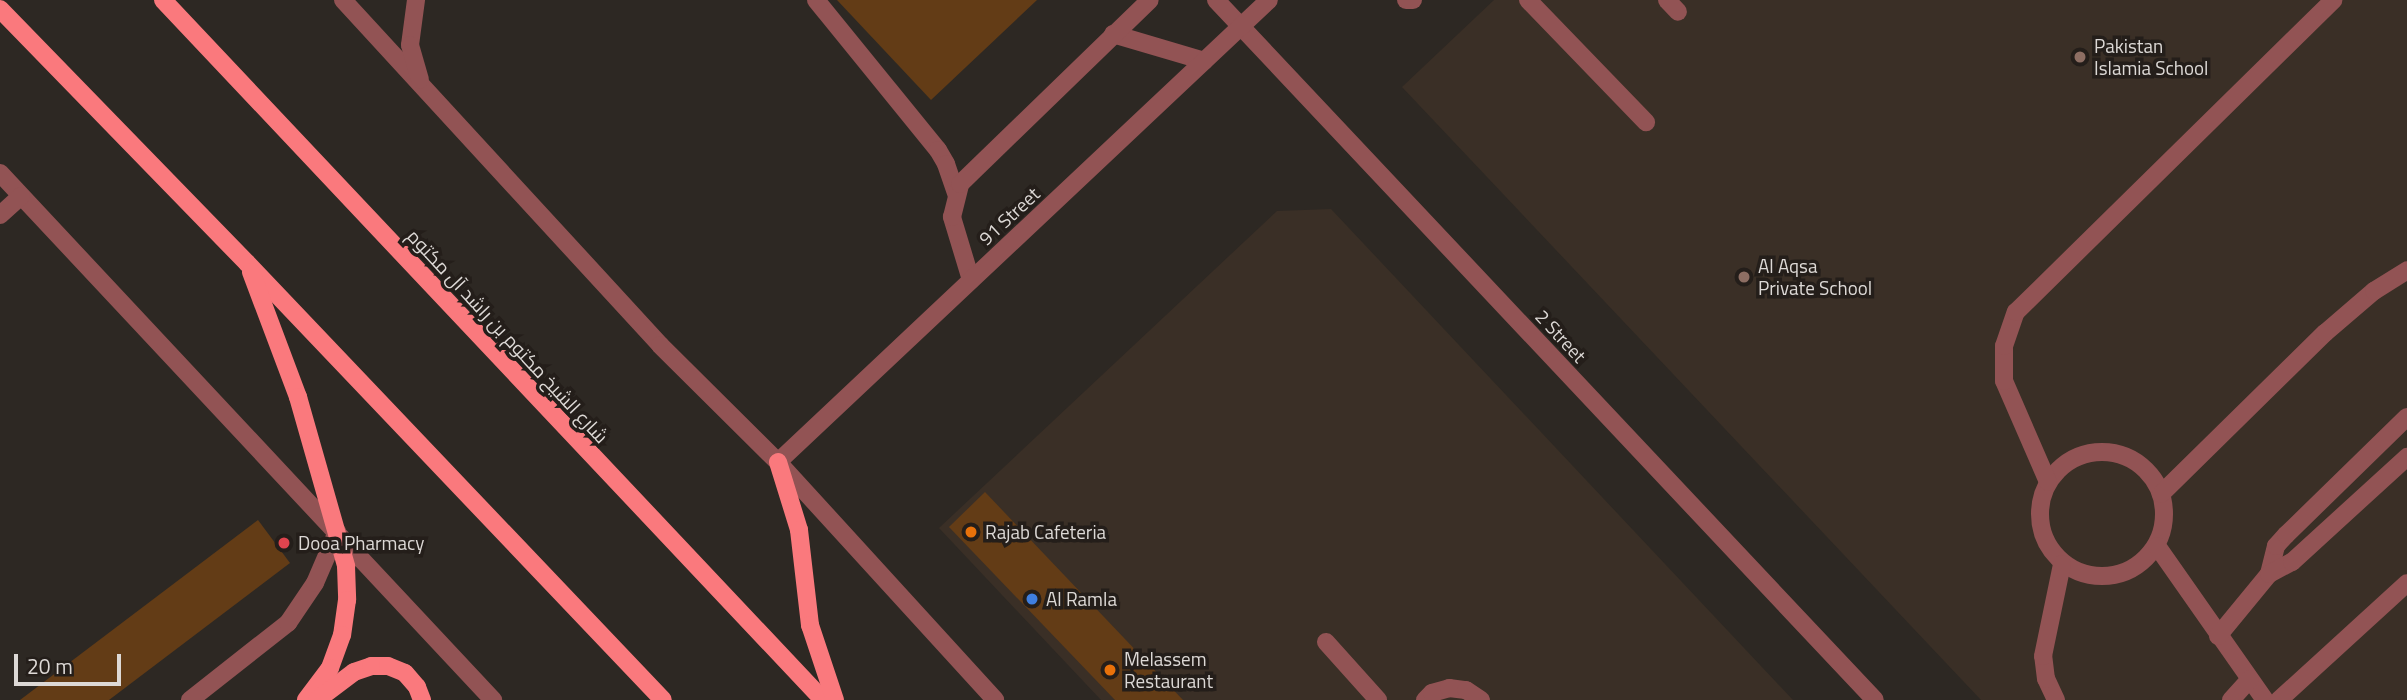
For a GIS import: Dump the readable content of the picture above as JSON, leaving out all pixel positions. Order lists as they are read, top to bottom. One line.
{"streets":{"main road":["شارع الشيخ مكتوم بن راشد آل مكتوم"],"street":["91 Street","2 Street"]},"crossings":[["91 Street","2 Street"]],"places":["Pakistan Islamia School","Al Aqsa Private School","Rajab Cafeteria","Dooa Pharmacy","Al Ramla","Melassem Restaurant"],"scale_bar":"20 m"}
